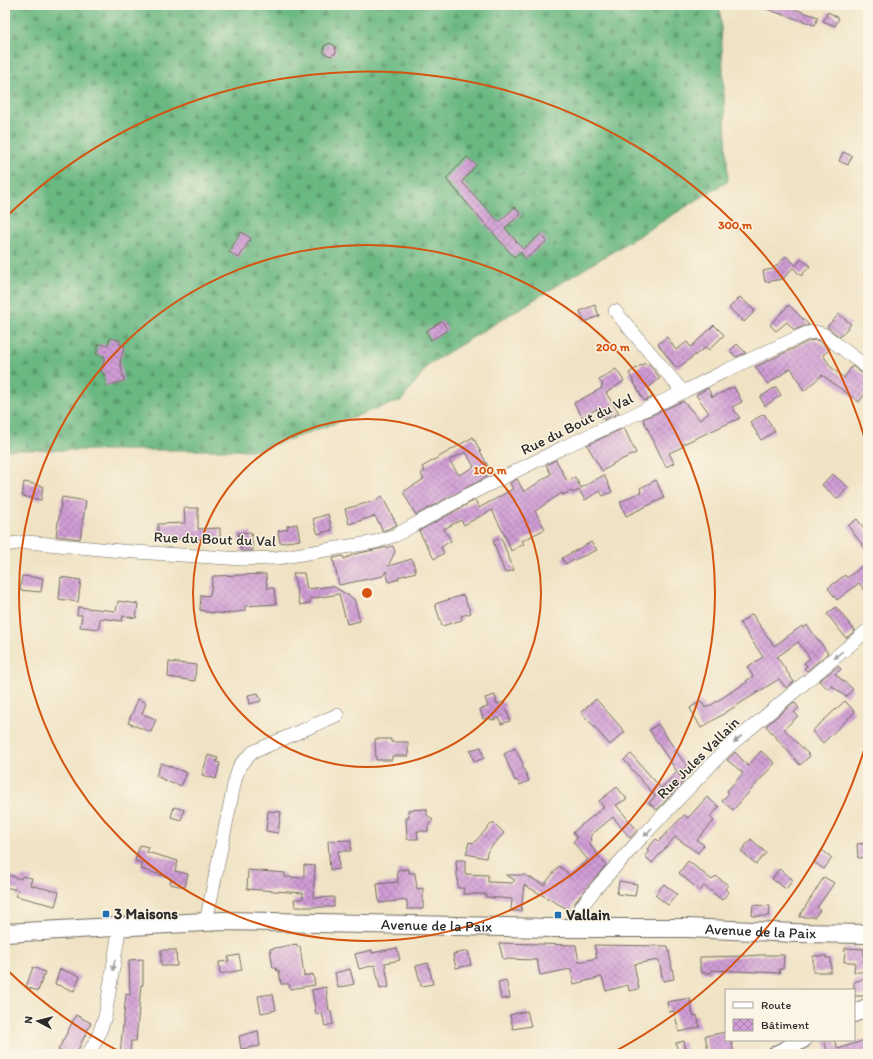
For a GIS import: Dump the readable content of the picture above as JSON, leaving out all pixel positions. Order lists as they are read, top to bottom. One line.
{"streets":{"main road":["Avenue de la Paix"],"street":["Rue du Bout du Val","Rue Jules Vallain"]},"crossings":[["Rue Jules Vallain","Avenue de la Paix"]],"one_way":["Rue Jules Vallain"],"places":{"transit":["3 Maisons","Vallain"]},"legend":["Route","Bâtiment"],"north":"left","rings":["300 m","200 m","100 m"]}
